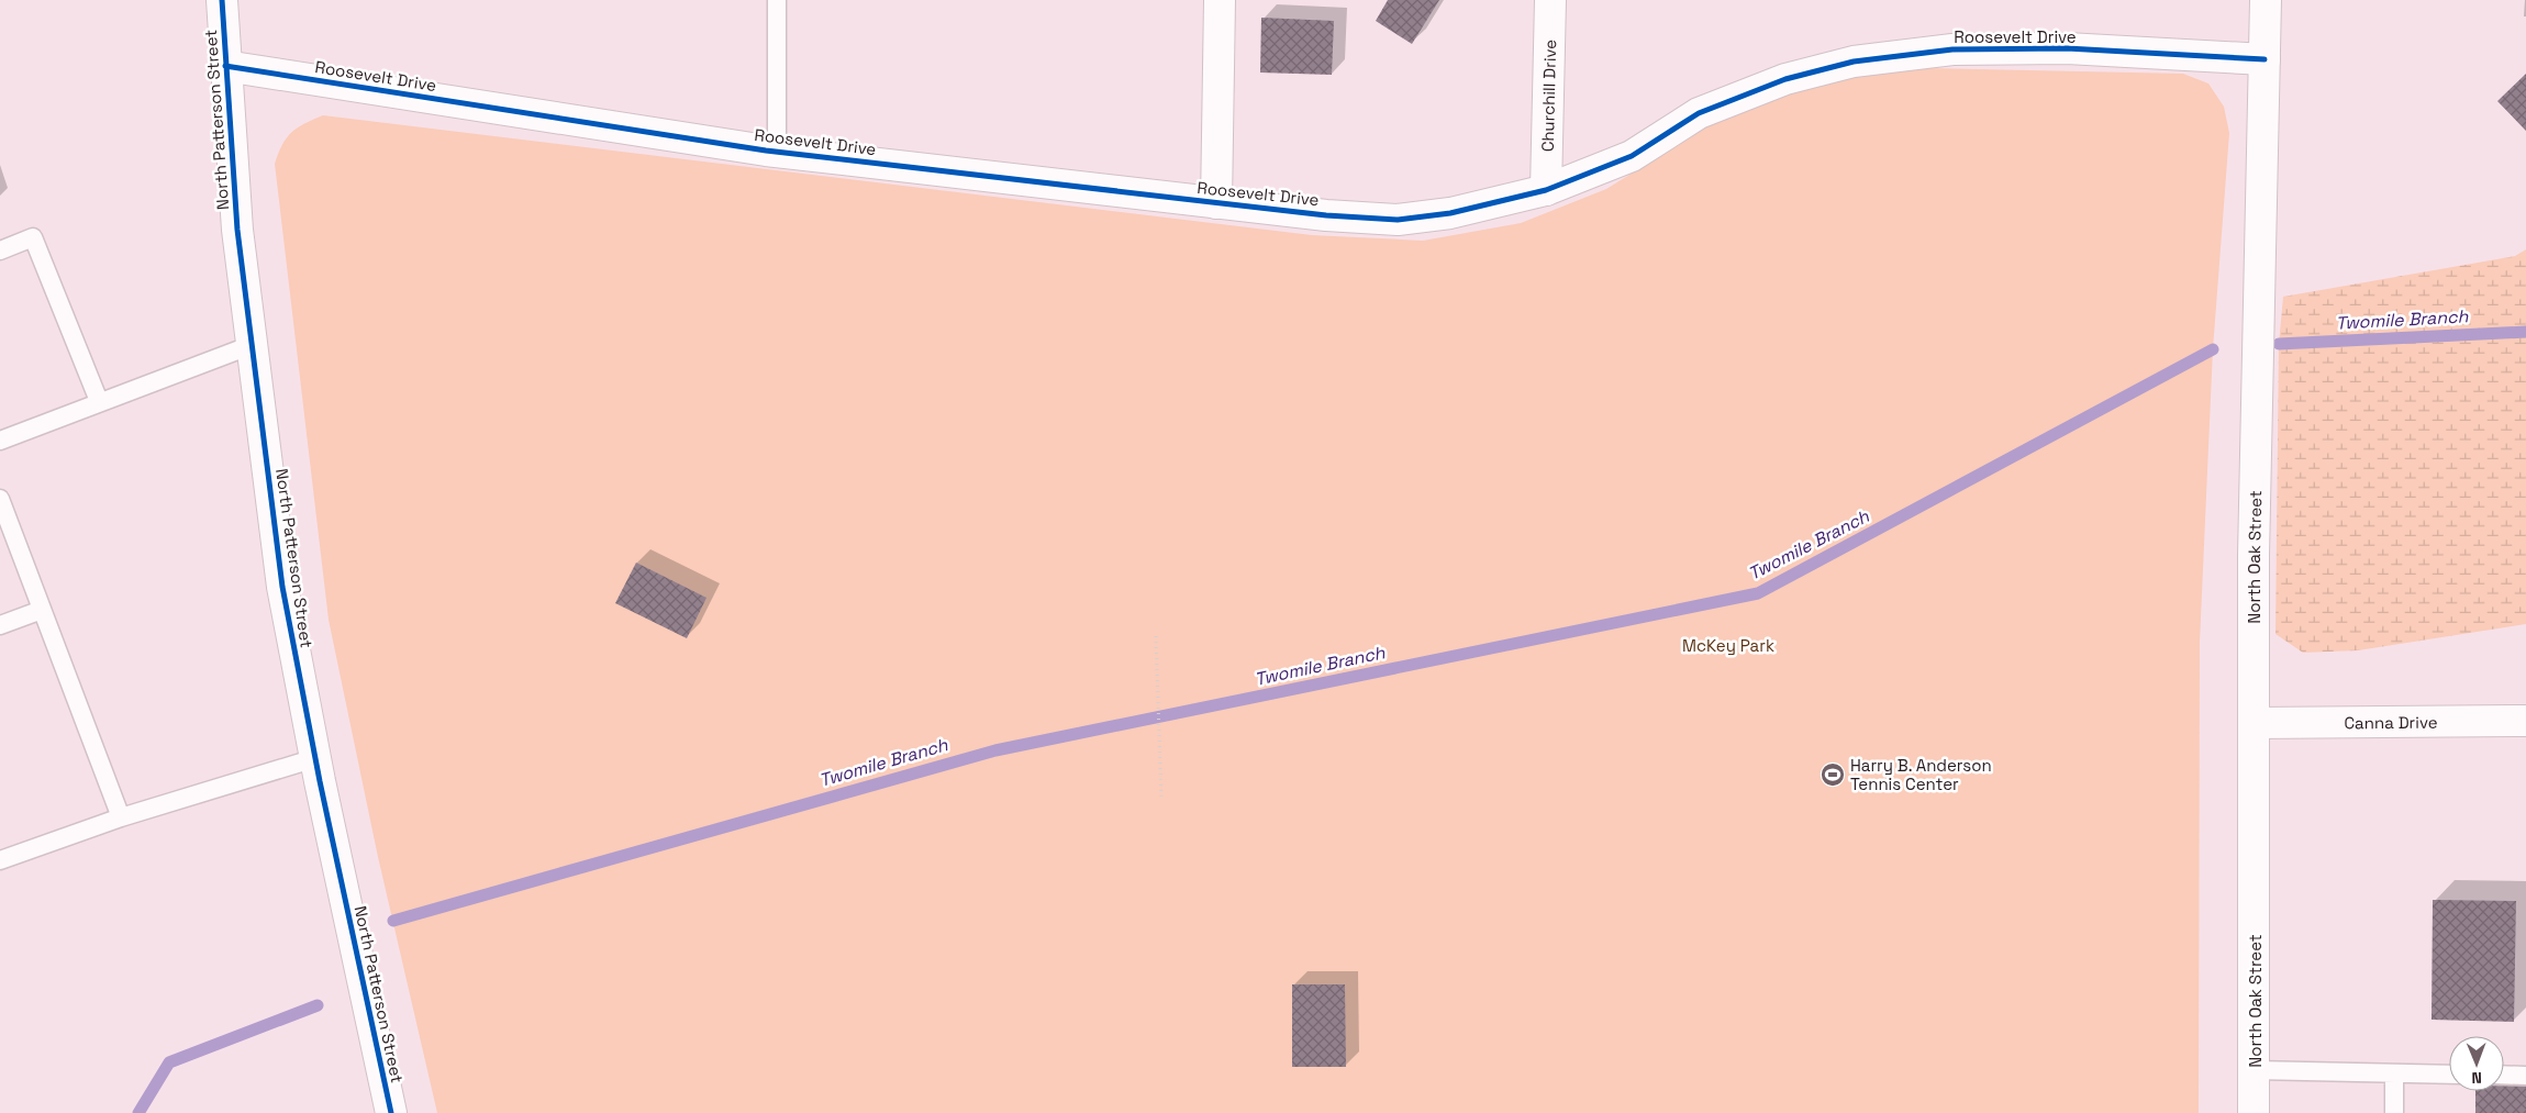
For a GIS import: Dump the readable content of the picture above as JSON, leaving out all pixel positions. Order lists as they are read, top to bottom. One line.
{"streets":{"street":["Roosevelt Drive","Churchill Drive","North Patterson Street","North Oak Street","Canna Drive"]},"crossings":[["Roosevelt Drive","Churchill Drive"],["Roosevelt Drive","North Patterson Street"],["Roosevelt Drive","North Oak Street"],["North Oak Street","Canna Drive"]],"water":["Twomile Branch"],"parks":["McKey Park"],"places":{"sports":["Harry B. Anderson Tennis Center"]},"north":"bottom"}
